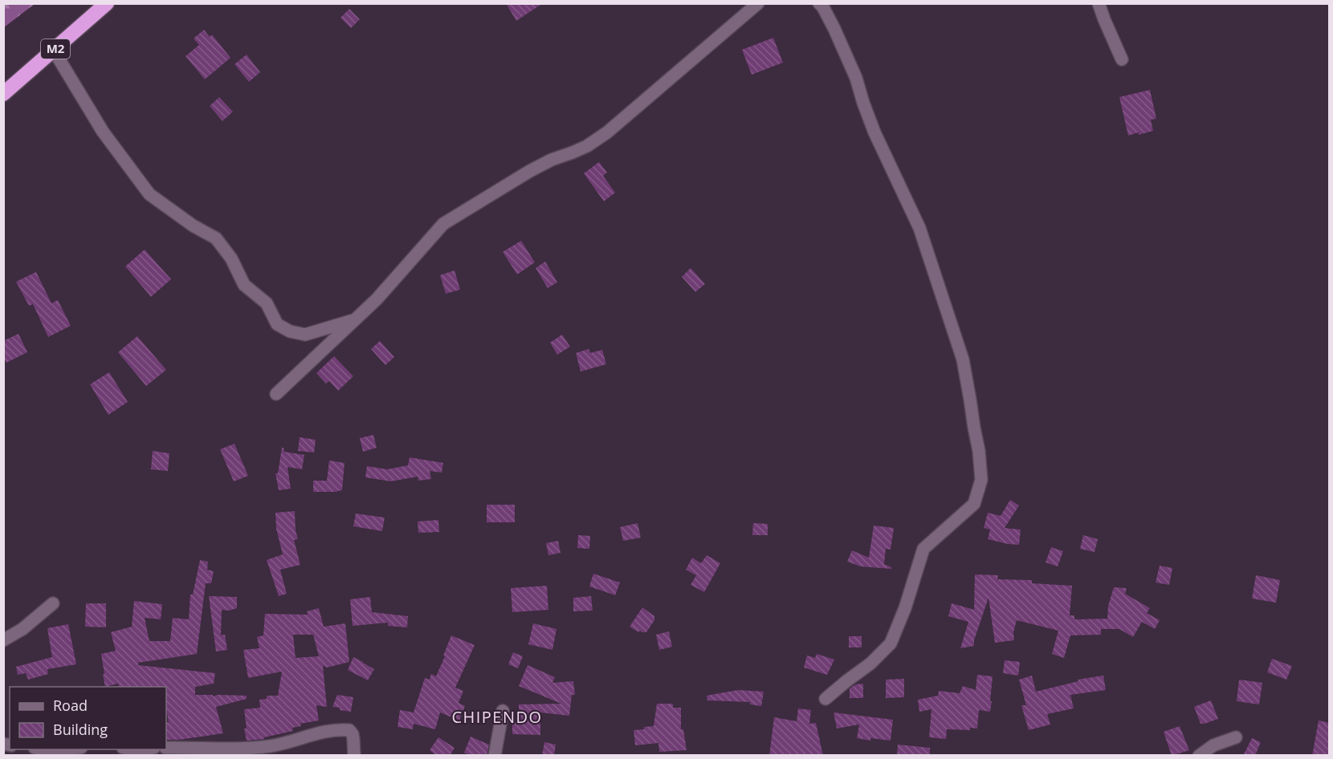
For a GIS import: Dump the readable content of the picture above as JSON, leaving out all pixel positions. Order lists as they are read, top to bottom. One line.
{"streets":{"highway":["M2"]},"districts":["CHIPENDO"],"legend":["Road","Building"]}
